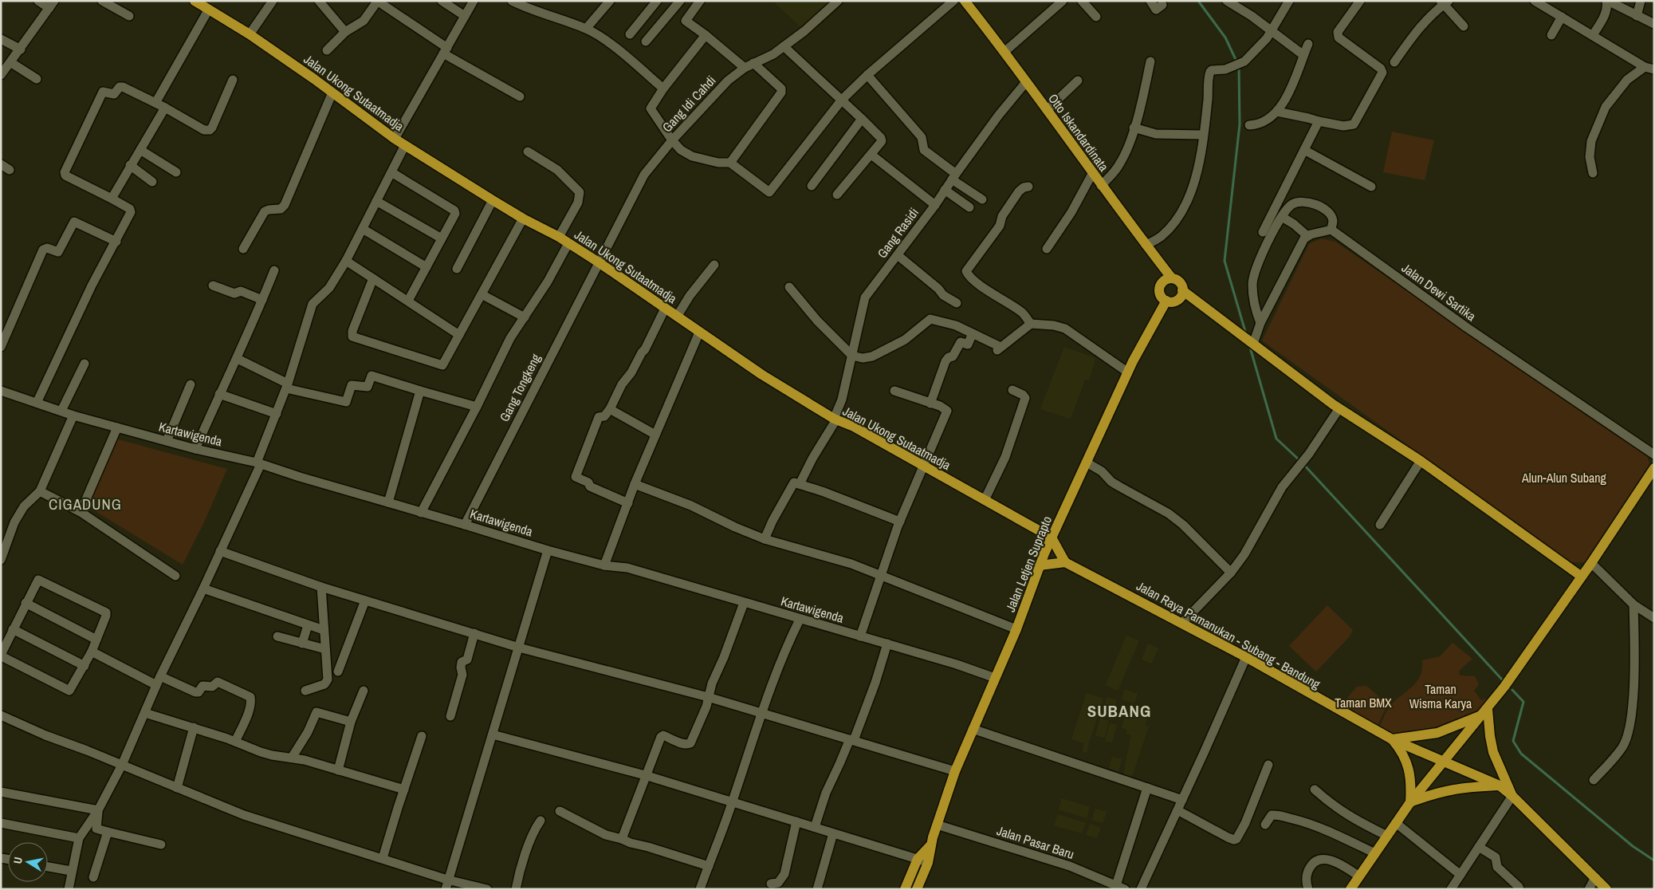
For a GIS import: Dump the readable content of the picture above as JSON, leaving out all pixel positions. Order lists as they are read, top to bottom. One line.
{"streets":{"main road":["Jalan Ukong Sutaatmadja","Otto Iskandardinata","Jalan Letjen Suprapto","Jalan Raya Pamanukan - Subang - Bandung"],"street":["Gang Idi Cahdi","Gang Rasidi","Jalan Dewi Sartika","Gang Tongkeng","Kartawigenda","Jalan Pasar Baru"]},"crossings":[["Jalan Ukong Sutaatmadja","Gang Idi Cahdi"],["Jalan Ukong Sutaatmadja","Gang Rasidi"],["Jalan Ukong Sutaatmadja","Gang Tongkeng"],["Jalan Ukong Sutaatmadja","Jalan Letjen Suprapto"],["Gang Idi Cahdi","Gang Tongkeng"],["Otto Iskandardinata","Gang Rasidi"],["Otto Iskandardinata","Jalan Letjen Suprapto"],["Gang Tongkeng","Kartawigenda"],["Kartawigenda","Jalan Letjen Suprapto"],["Jalan Letjen Suprapto","Jalan Pasar Baru"]],"districts":["CIGADUNG","SUBANG"],"parks":["Alun-Alun Subang","Taman Wisma Karya","Taman BMX"],"north":"left"}
